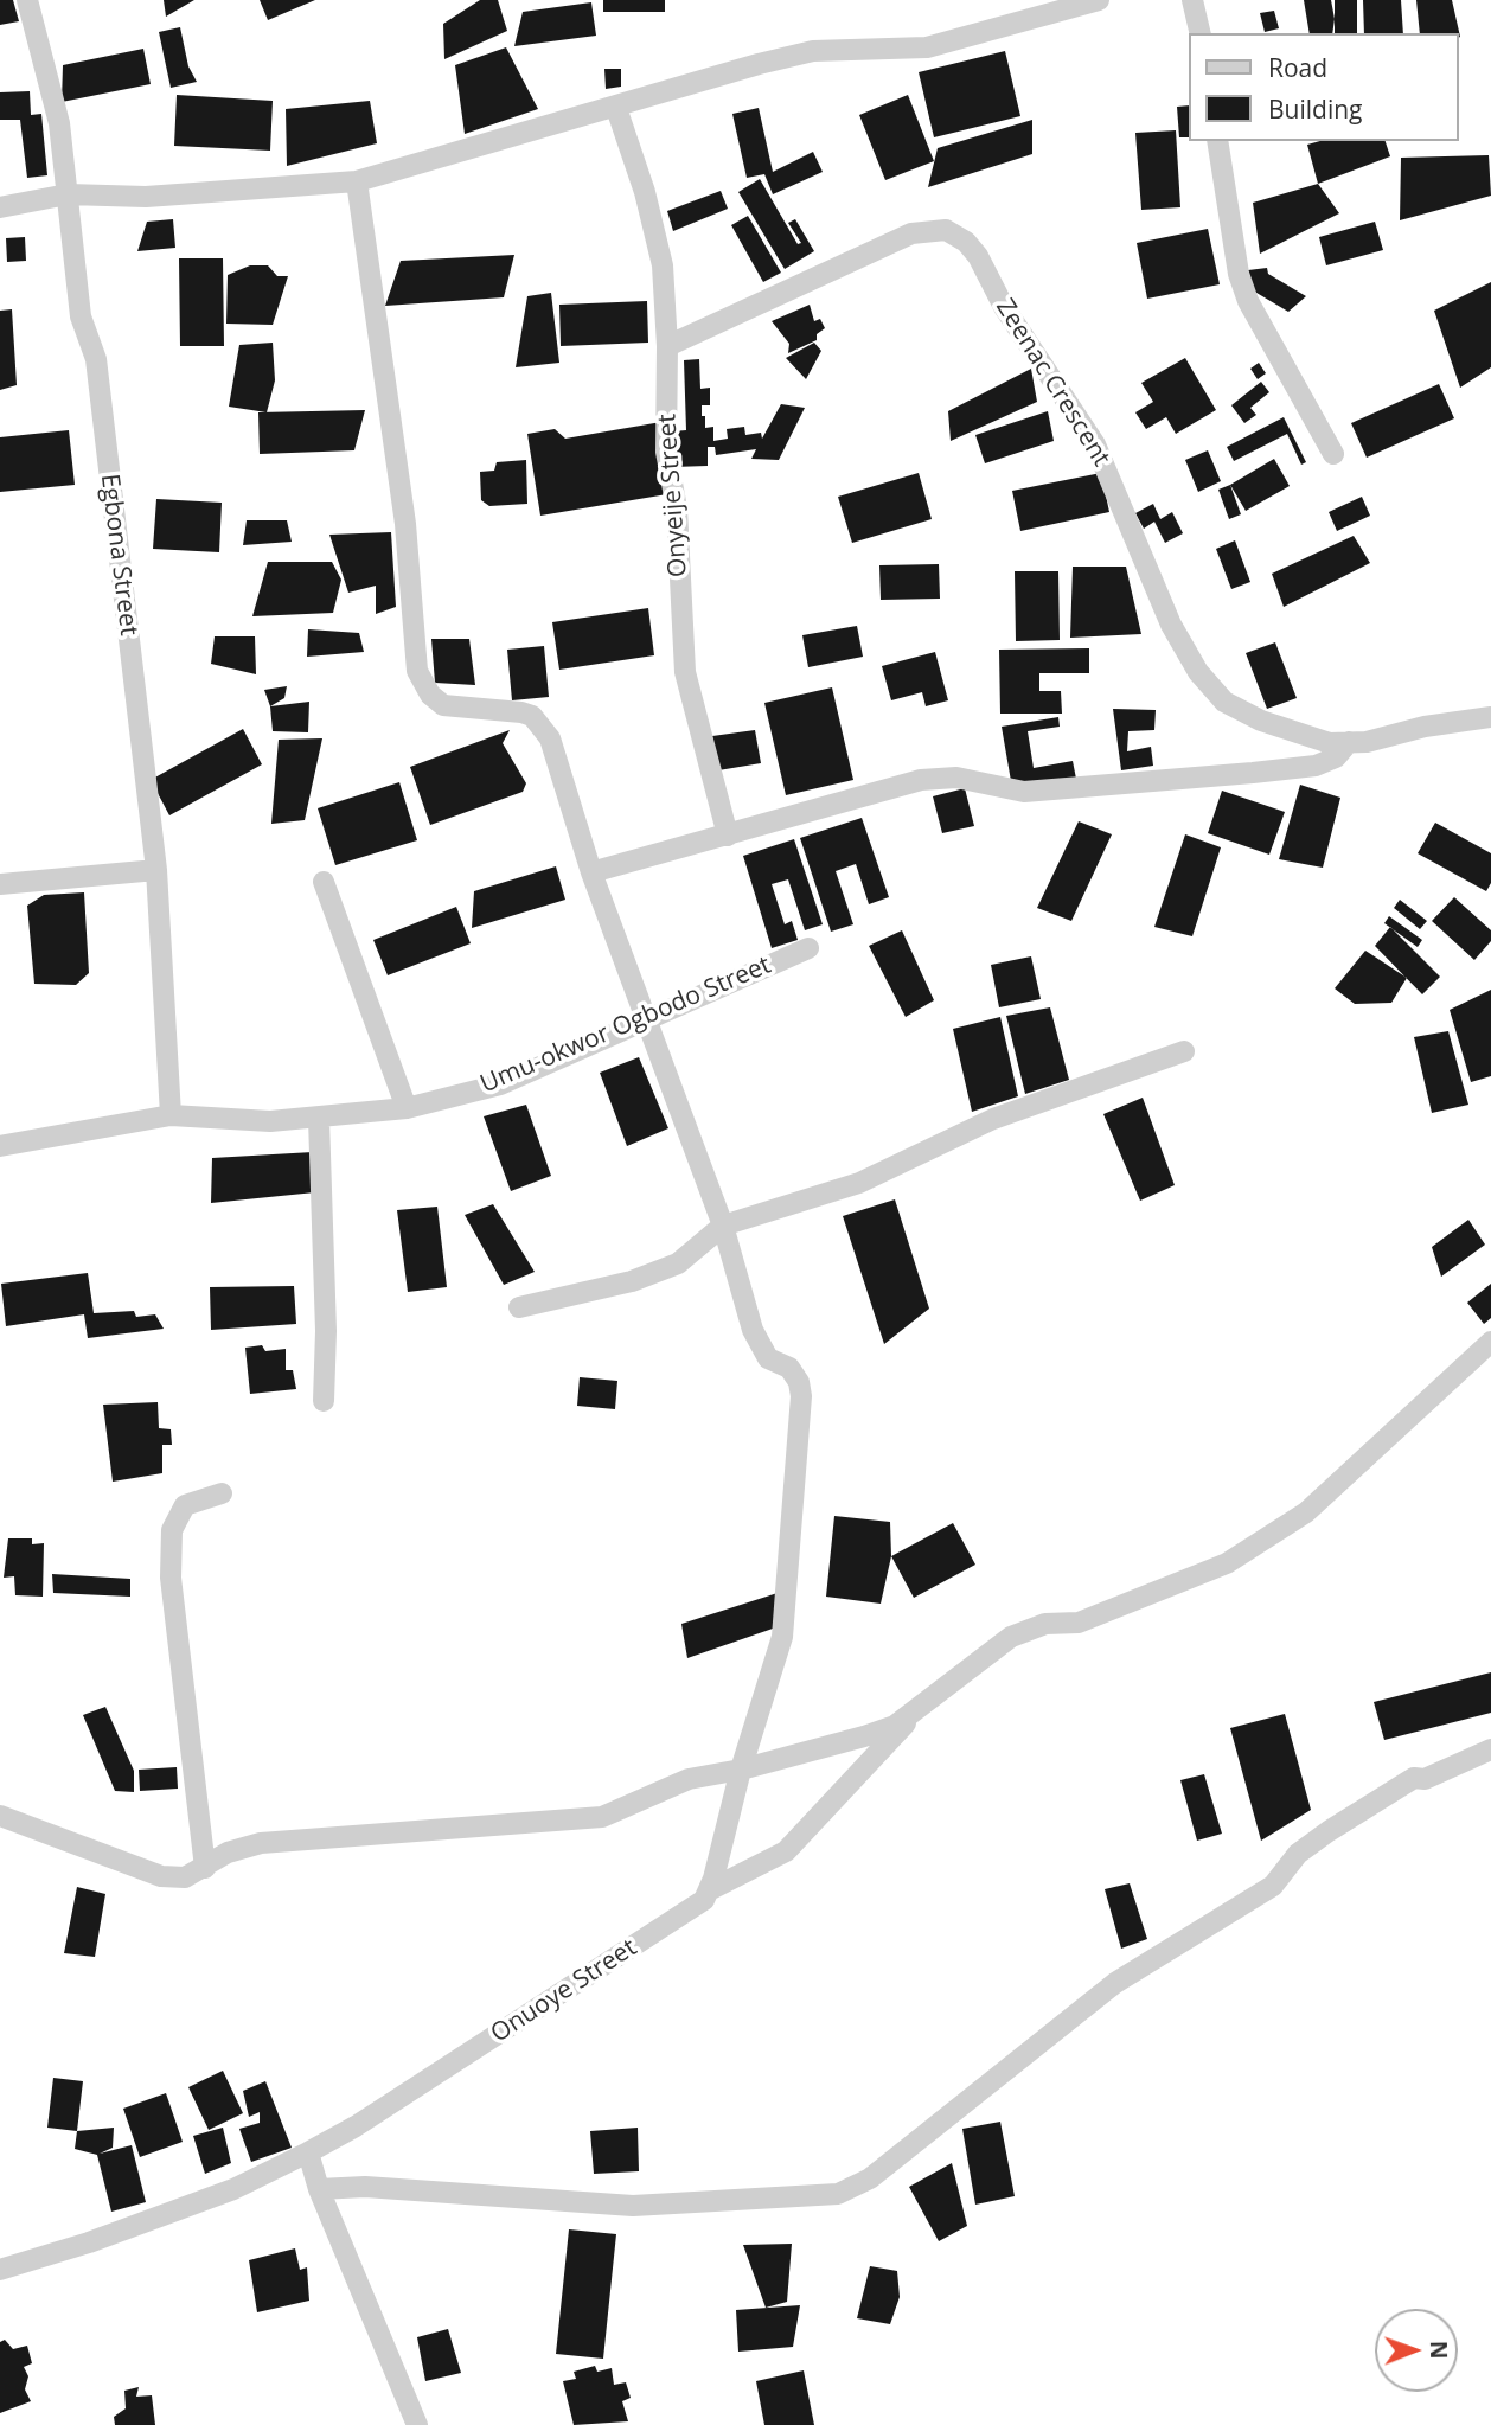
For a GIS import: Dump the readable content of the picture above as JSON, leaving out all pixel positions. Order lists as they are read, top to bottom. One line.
{"streets":{"street":["Zeenac Crescent","Onyeije Street","Egbona Street","Umu-okwor Ogbodo Street","Onuoye Street"]},"crossings":[["Zeenac Crescent","Onyeije Street"],["Egbona Street","Umu-okwor Ogbodo Street"]],"legend":["Road","Building"],"north":"right"}
